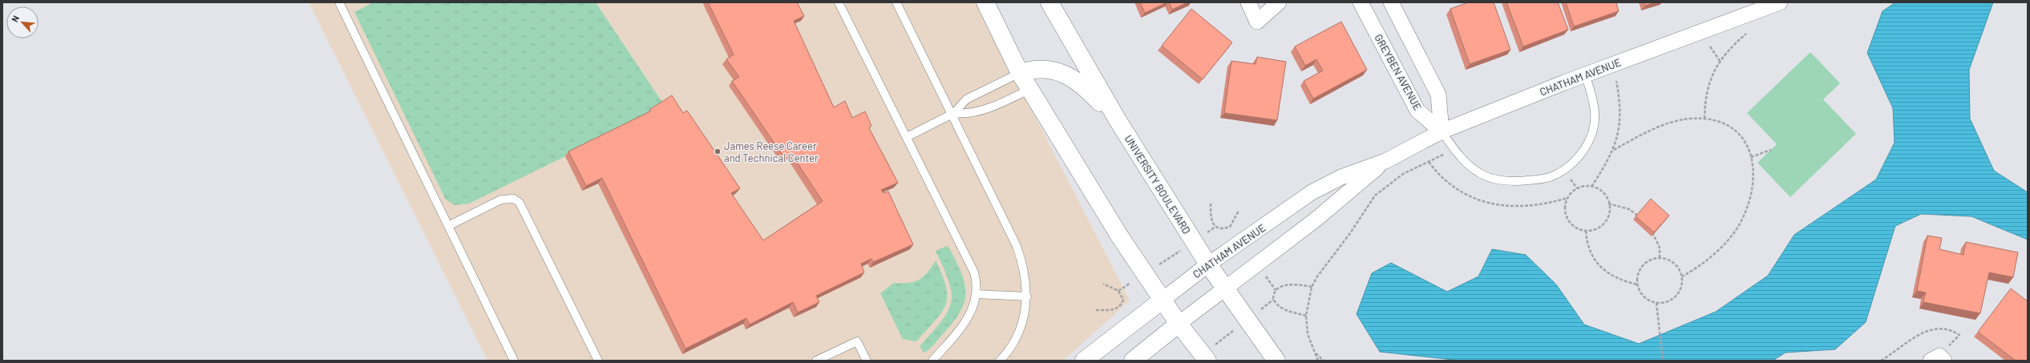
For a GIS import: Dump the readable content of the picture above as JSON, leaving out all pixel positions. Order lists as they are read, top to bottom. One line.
{"streets":{"main road":["CHATHAM AVENUE","UNIVERSITY BOULEVARD"],"street":["GREYBEN AVENUE"]},"crossings":[["GREYBEN AVENUE","CHATHAM AVENUE"],["CHATHAM AVENUE","UNIVERSITY BOULEVARD"]],"places":["James Reese Career and Technical Center"],"north":"top left"}
